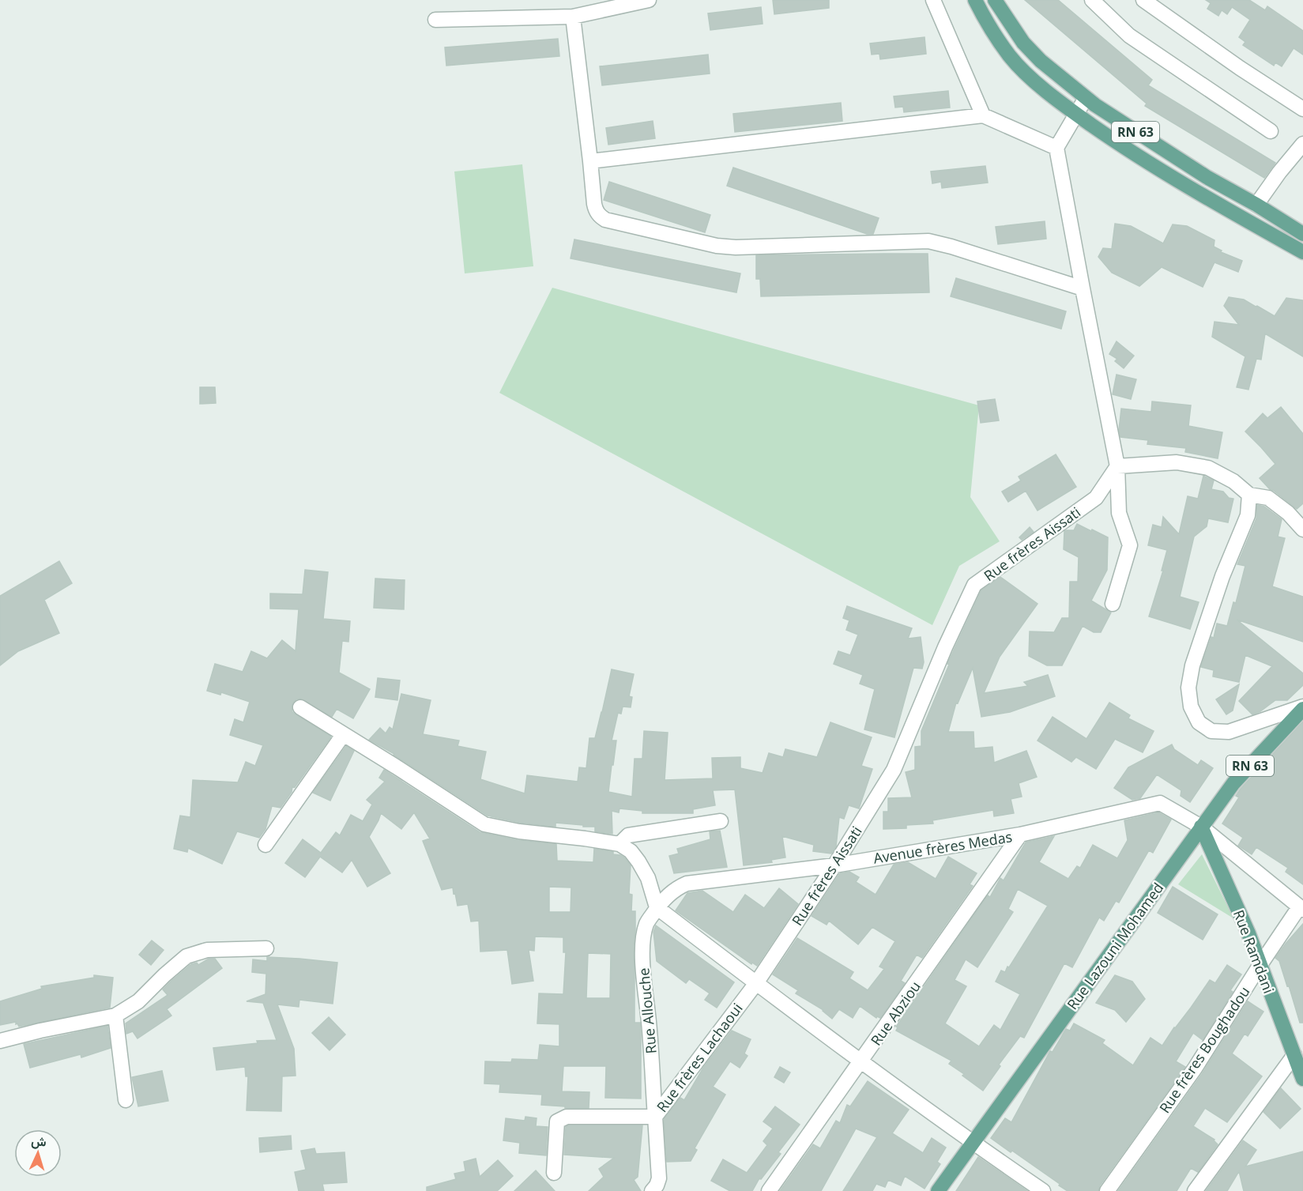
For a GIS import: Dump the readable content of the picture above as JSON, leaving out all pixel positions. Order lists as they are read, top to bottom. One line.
{"streets":{"main road":["RN 63","Rue Lazouni Mohamed","Rue Ramdani"],"street":["Rue frères Aissati","Avenue frères Medas","Rue Allouche","Rue Abziou","Rue frères Boughadou","Rue frères Lachaoui"]},"crossings":[["Rue frères Aissati","Avenue frères Medas"],["Rue frères Aissati","Rue frères Lachaoui"],["Avenue frères Medas","Rue Lazouni Mohamed"],["Avenue frères Medas","Rue Ramdani"],["Avenue frères Medas","Rue Allouche"],["Avenue frères Medas","Rue Abziou"],["Avenue frères Medas","Rue frères Boughadou"],["Rue Lazouni Mohamed","Rue Ramdani"],["Rue Ramdani","Rue frères Boughadou"],["Rue Allouche","Rue frères Lachaoui"]],"north":"top"}
